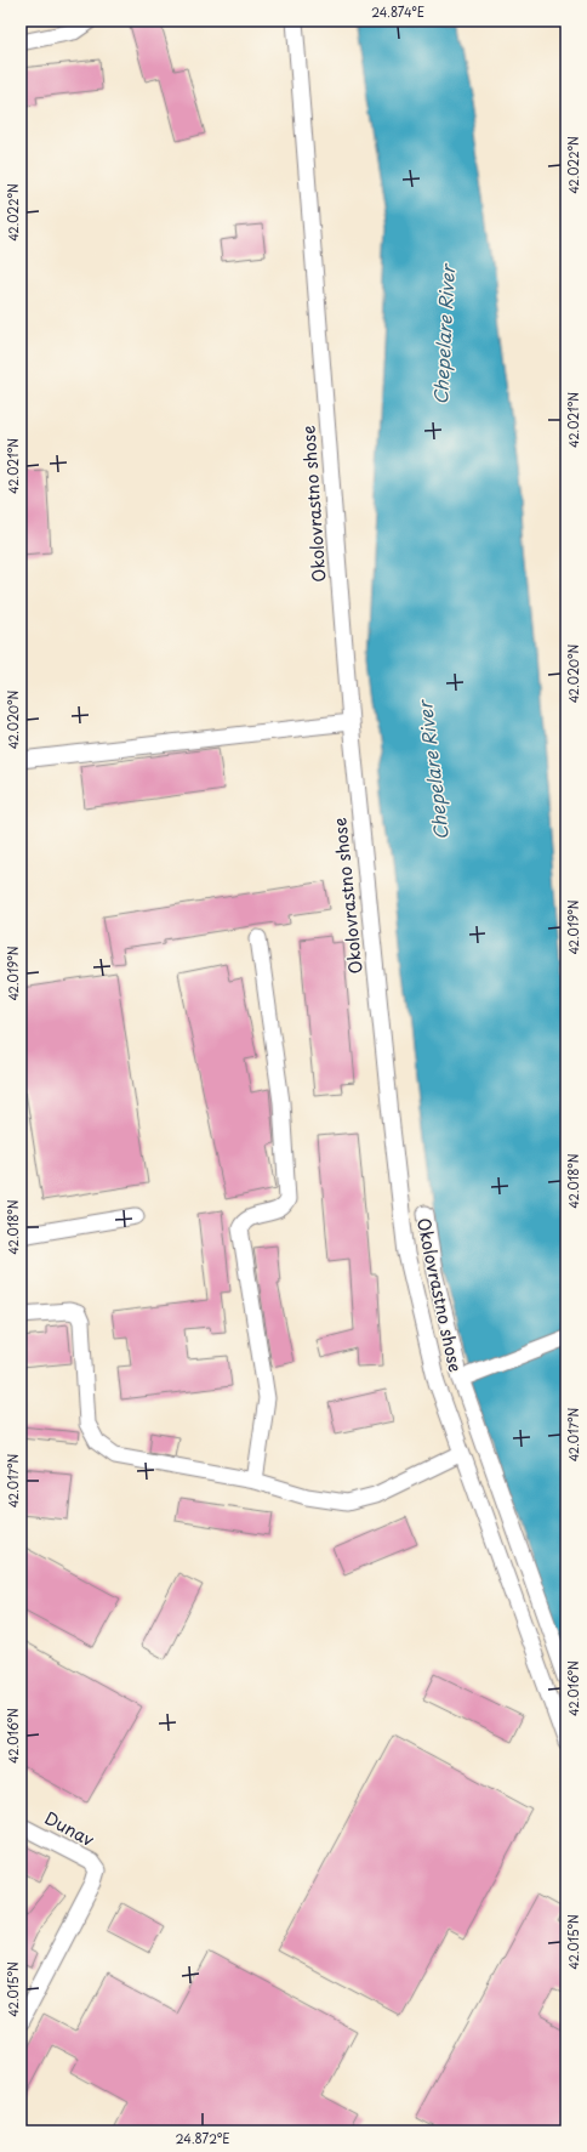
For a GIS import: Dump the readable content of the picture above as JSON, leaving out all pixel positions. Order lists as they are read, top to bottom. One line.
{"streets":{"street":["Okolovrastno shose","Dunav"]},"water":["Chepelare River"],"coordinates":["24.874°E","42.022°N","42.021°N","42.020°N","42.019°N","42.018°N","42.017°N","42.016°N","42.015°N","24.872°E"]}
